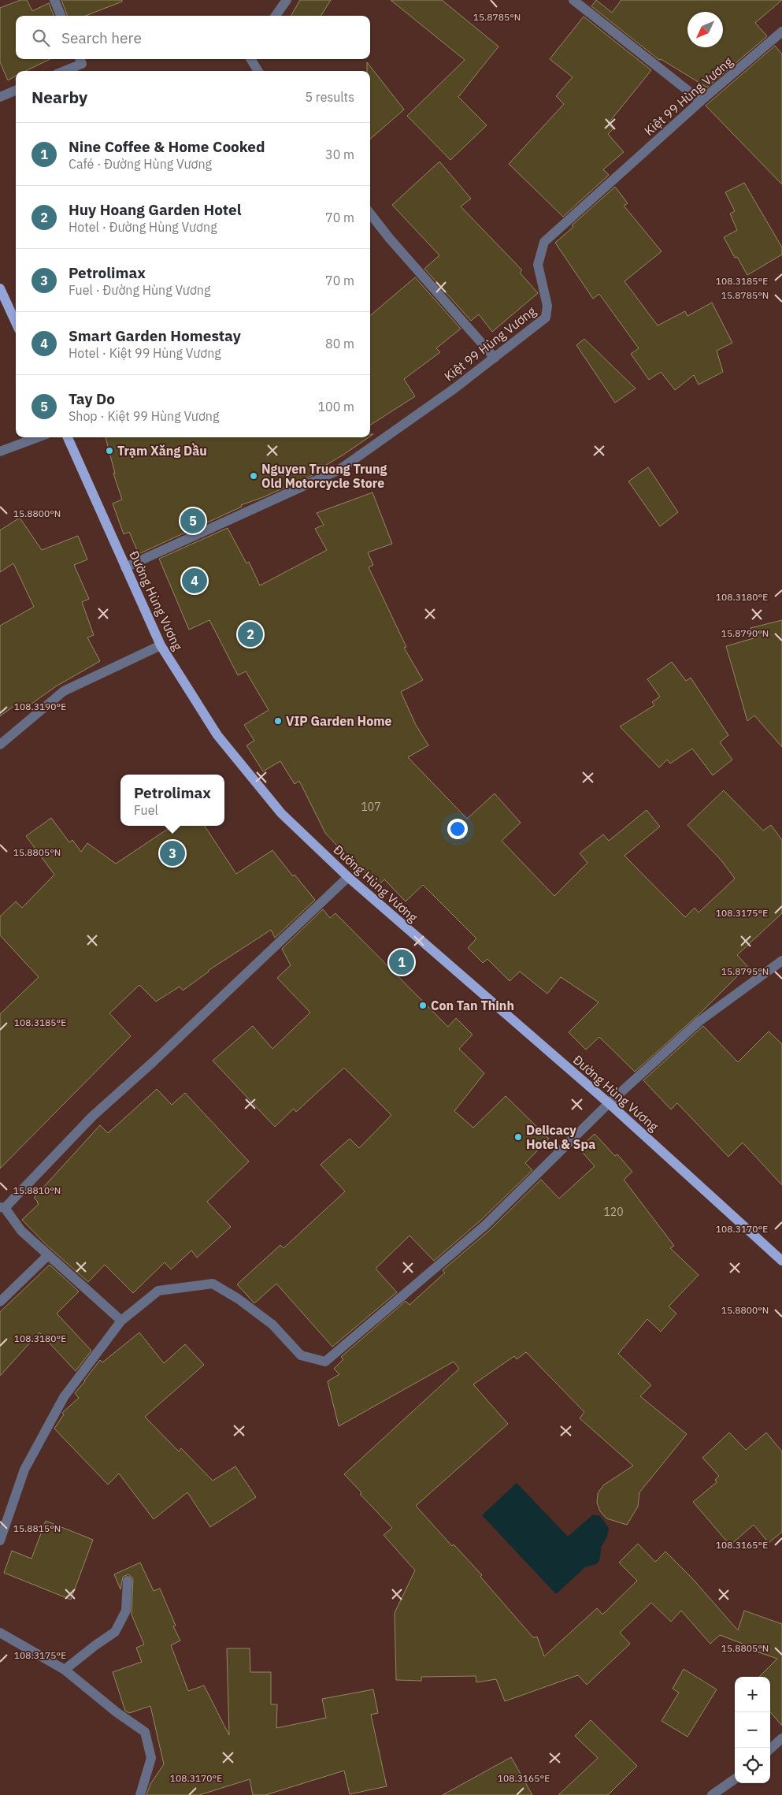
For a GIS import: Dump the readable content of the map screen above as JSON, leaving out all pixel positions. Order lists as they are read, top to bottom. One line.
{"streets":{"main road":["Đường Hùng Vương"],"street":["Kiệt 99 Hùng Vương"]},"crossings":[["Kiệt 99 Hùng Vương","Đường Hùng Vương"]],"places":["Trạm Xăng Dầu","Nguyen Truong Trung Old Motorcycle Store","VIP Garden Home","Con Tan Thinh","Delicacy Hotel & Spa"],"house_numbers":["107","120"],"north":"bottom left","page":{"search":"Search here","heading":["Nearby","5 results"],"list":[{"mark":"1","name":"Nine Coffee & Home Cooked","note":"Café · Đường Hùng Vương","value":"30 m"},{"mark":"2","name":"Huy Hoang Garden Hotel","note":"Hotel · Đường Hùng Vương","value":"70 m"},{"mark":"3","name":"Petrolimax","note":"Fuel · Đường Hùng Vương","value":"70 m"},{"mark":"4","name":"Smart Garden Homestay","note":"Hotel · Kiệt 99 Hùng Vương","value":"80 m"},{"mark":"5","name":"Tay Do","note":"Shop · Kiệt 99 Hùng Vương","value":"100 m"}],"pins":["5","4","2","3","1"],"popup":["Petrolimax","Fuel"],"map_buttons":["+","−"]},"coordinates":["15.8785°N","108.3185°E","15.8800°N","108.3180°E","15.8790°N","108.3190°E","15.8805°N","108.3175°E","15.8795°N","15.8810°N","108.3170°E","15.8815°N","108.3165°E"]}
